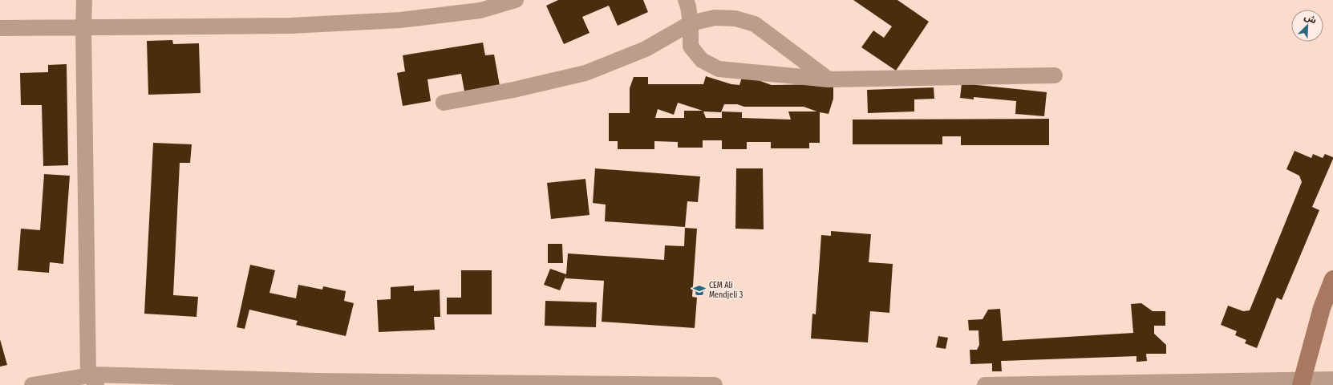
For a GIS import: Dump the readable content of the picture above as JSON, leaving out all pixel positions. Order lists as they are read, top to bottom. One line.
{"places":{"school or university":["CEM Ali Mendjeli 3"]},"north":"top right"}
